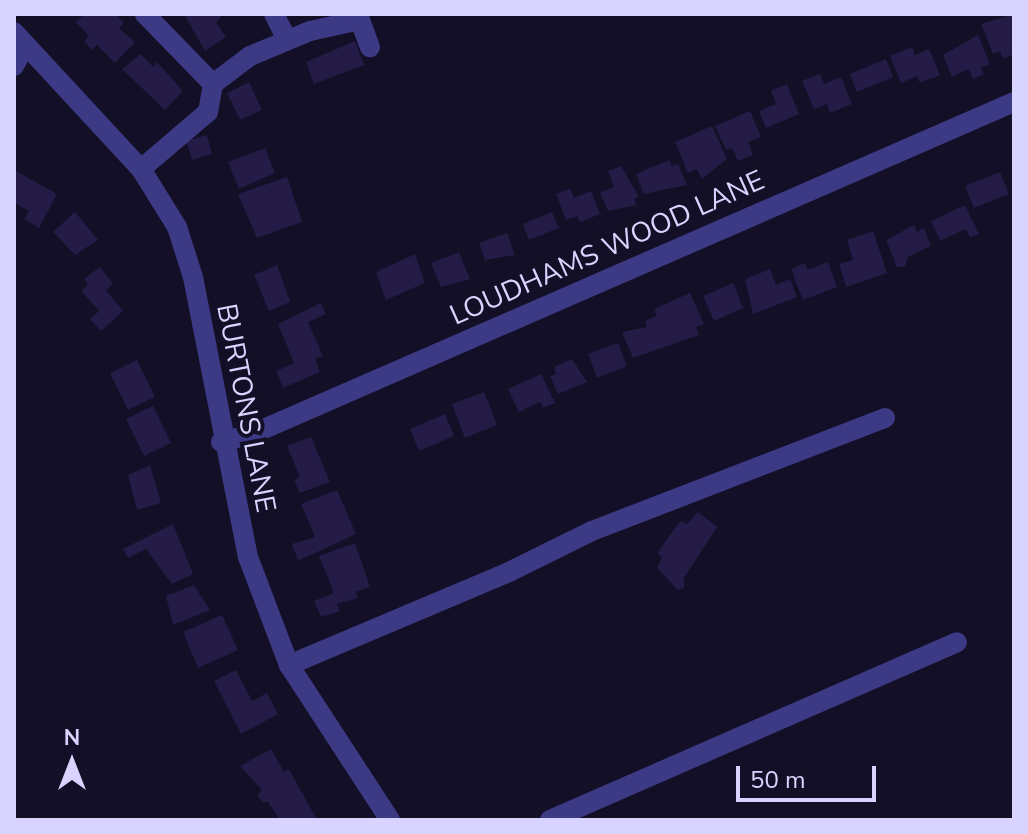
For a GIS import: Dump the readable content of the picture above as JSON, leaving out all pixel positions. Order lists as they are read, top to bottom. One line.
{"streets":{"street":["LOUDHAMS WOOD LANE","BURTONS LANE"]},"crossings":[["LOUDHAMS WOOD LANE","BURTONS LANE"]],"scale_bar":"50 m","north":"top"}
